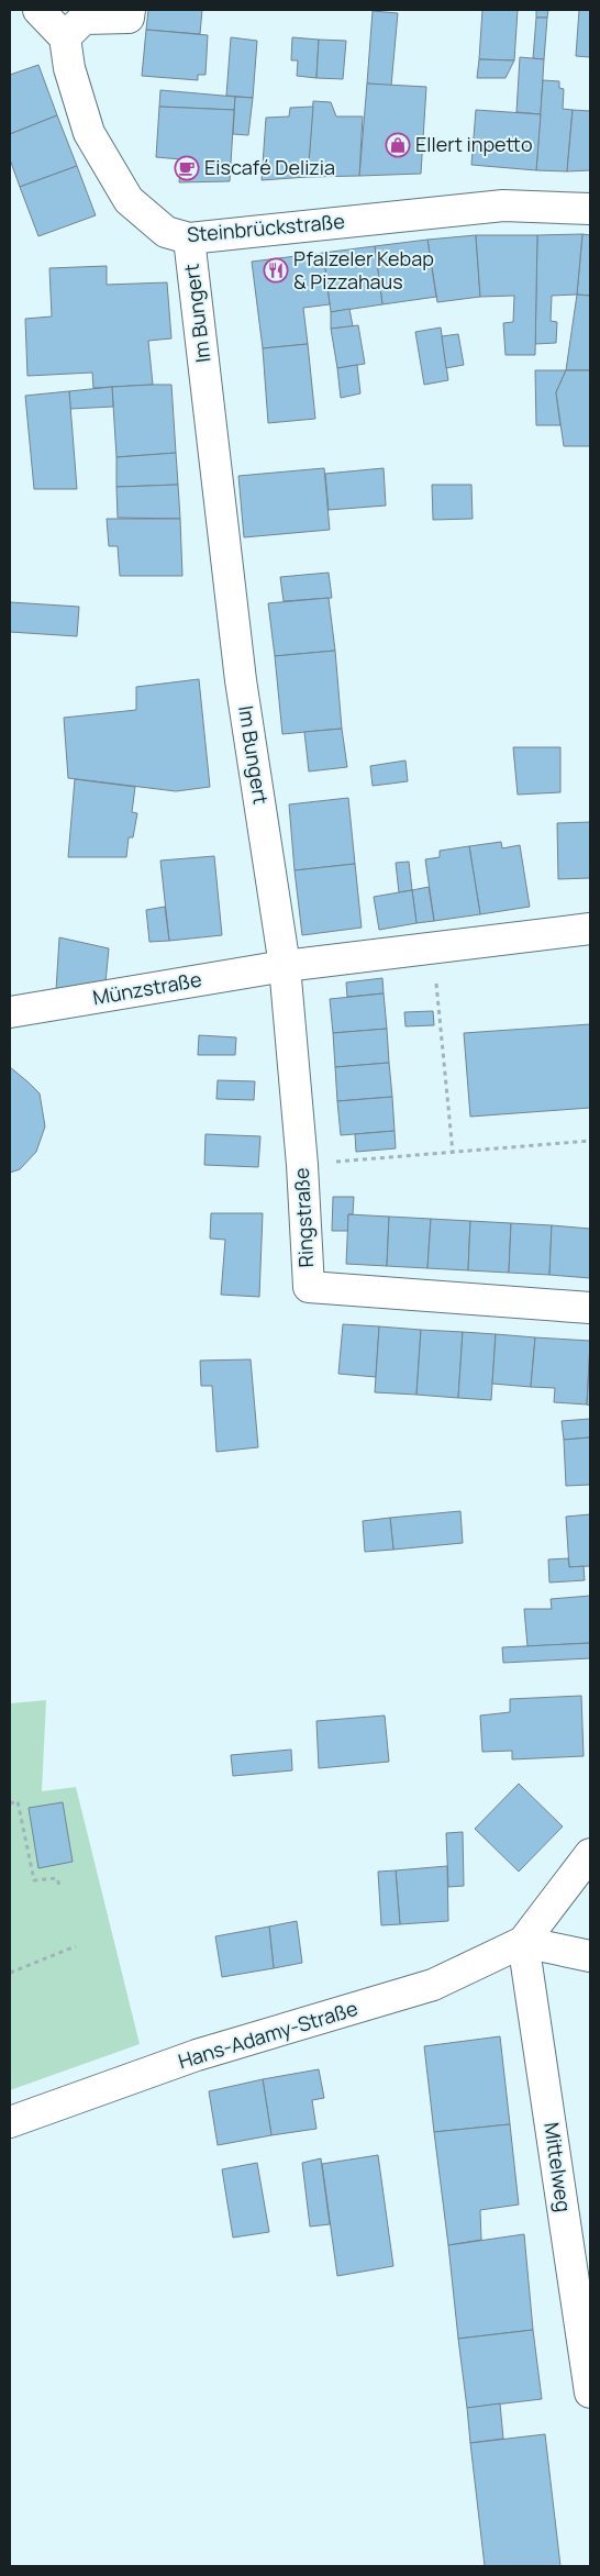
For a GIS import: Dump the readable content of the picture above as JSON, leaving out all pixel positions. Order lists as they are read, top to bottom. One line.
{"streets":{"street":["Steinbrückstraße","Im Bungert","Münzstraße","Ringstraße","Hans-Adamy-Straße","Mittelweg"]},"crossings":[["Steinbrückstraße","Im Bungert"],["Im Bungert","Münzstraße"],["Im Bungert","Ringstraße"],["Münzstraße","Ringstraße"],["Hans-Adamy-Straße","Mittelweg"]],"places":{"shop":["Ellert inpetto"],"cafe":["Eiscafé Delizia"],"restaurant":["Pfalzeler Kebap & Pizzahaus"]}}
